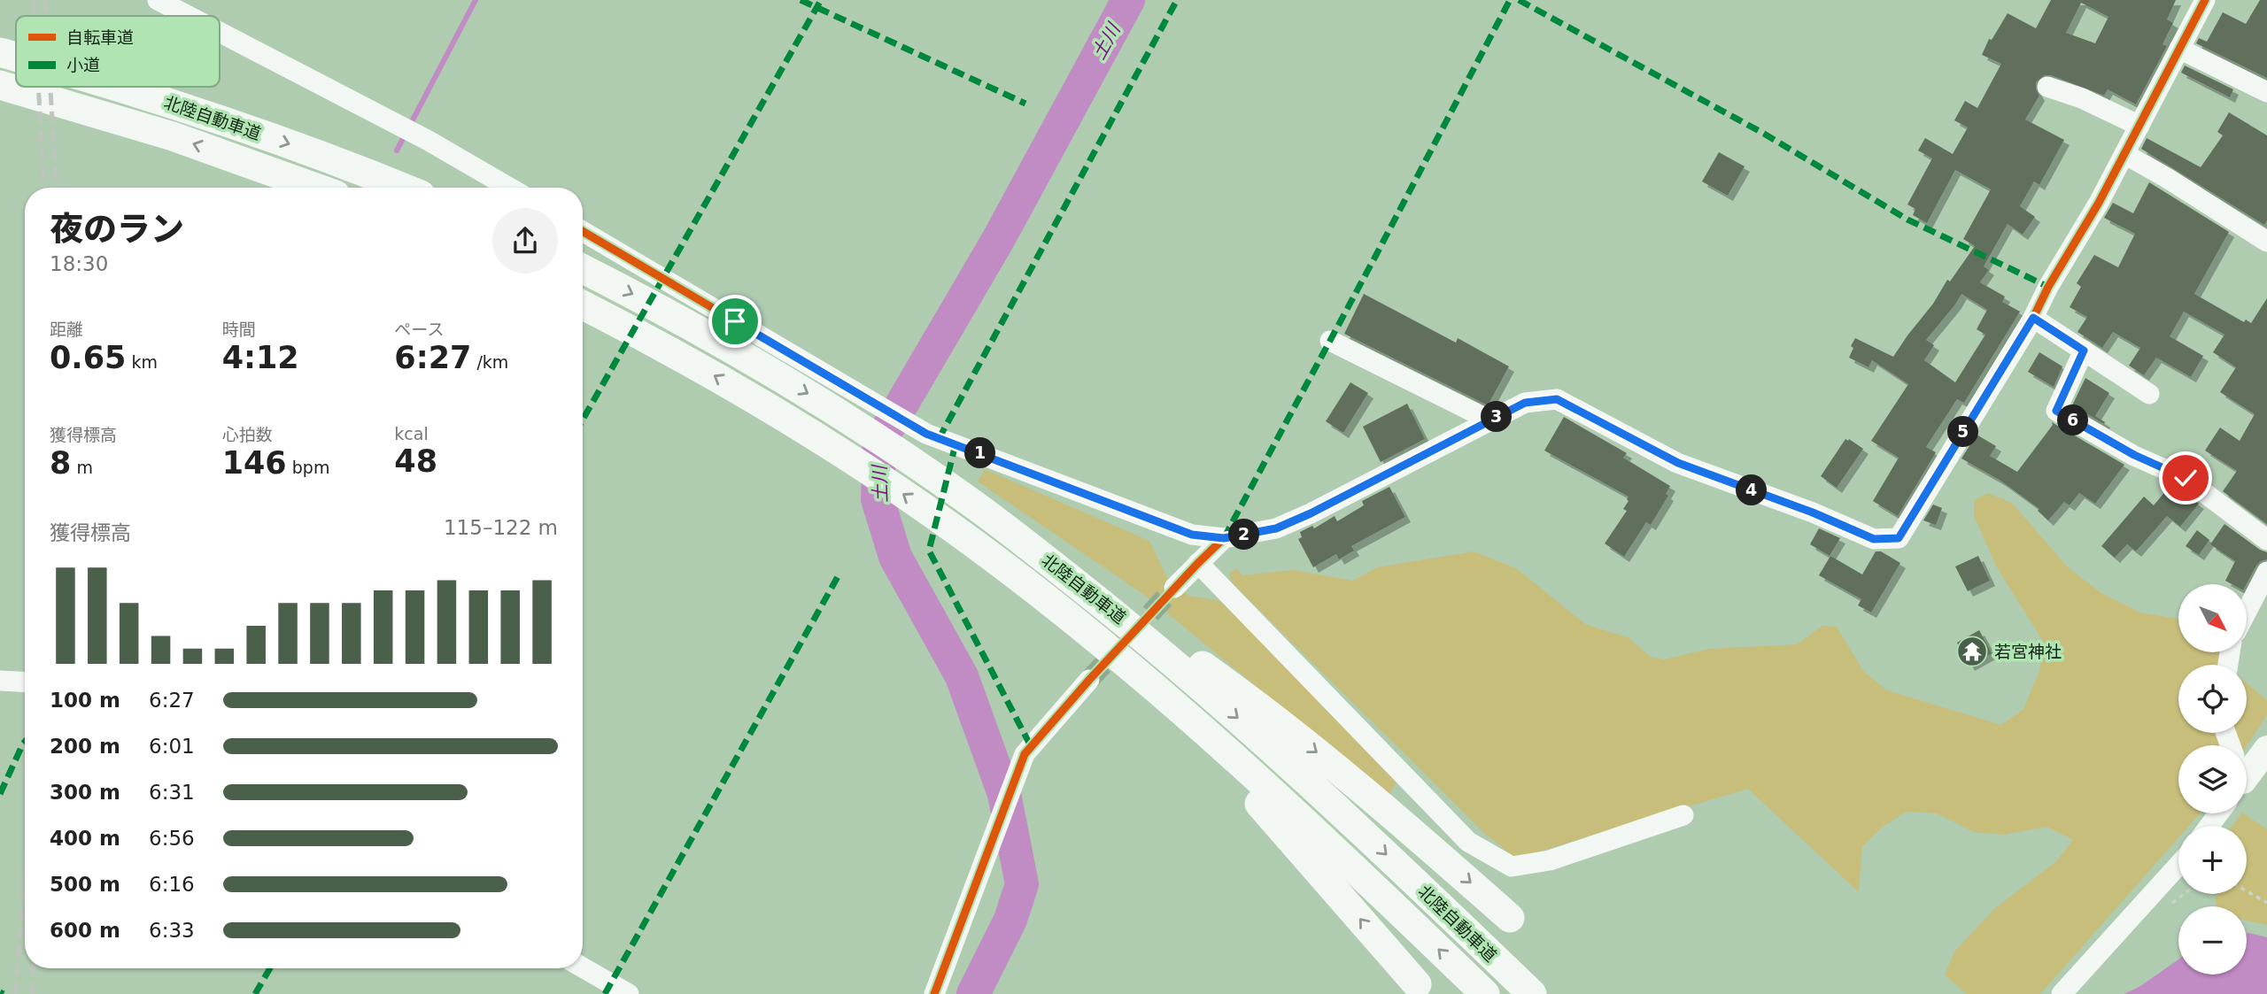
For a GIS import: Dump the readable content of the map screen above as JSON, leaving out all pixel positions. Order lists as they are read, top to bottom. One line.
{"streets":{"highway":["北陸自動車道"]},"water":["土川"],"places":{"temple":["若宮神社"]},"legend":["自転車道","小道"],"north":"bottom right","page":{"heading":["夜のラン","18:30"],"stats":[["距離","0.65 km"],["時間","4:12"],["ペース","6:27 /km"],["獲得標高","8 m"],["心拍数","146 bpm"],["kcal","48"]],"pins":["3","6","5","1","4","2"],"chart":["獲得標高","115–122 m"],"map_buttons":["+","−"],"list":[{"name":"100 m","note":"6:27"},{"name":"200 m","note":"6:01"},{"name":"300 m","note":"6:31"},{"name":"400 m","note":"6:56"},{"name":"500 m","note":"6:16"},{"name":"600 m","note":"6:33"}]}}
